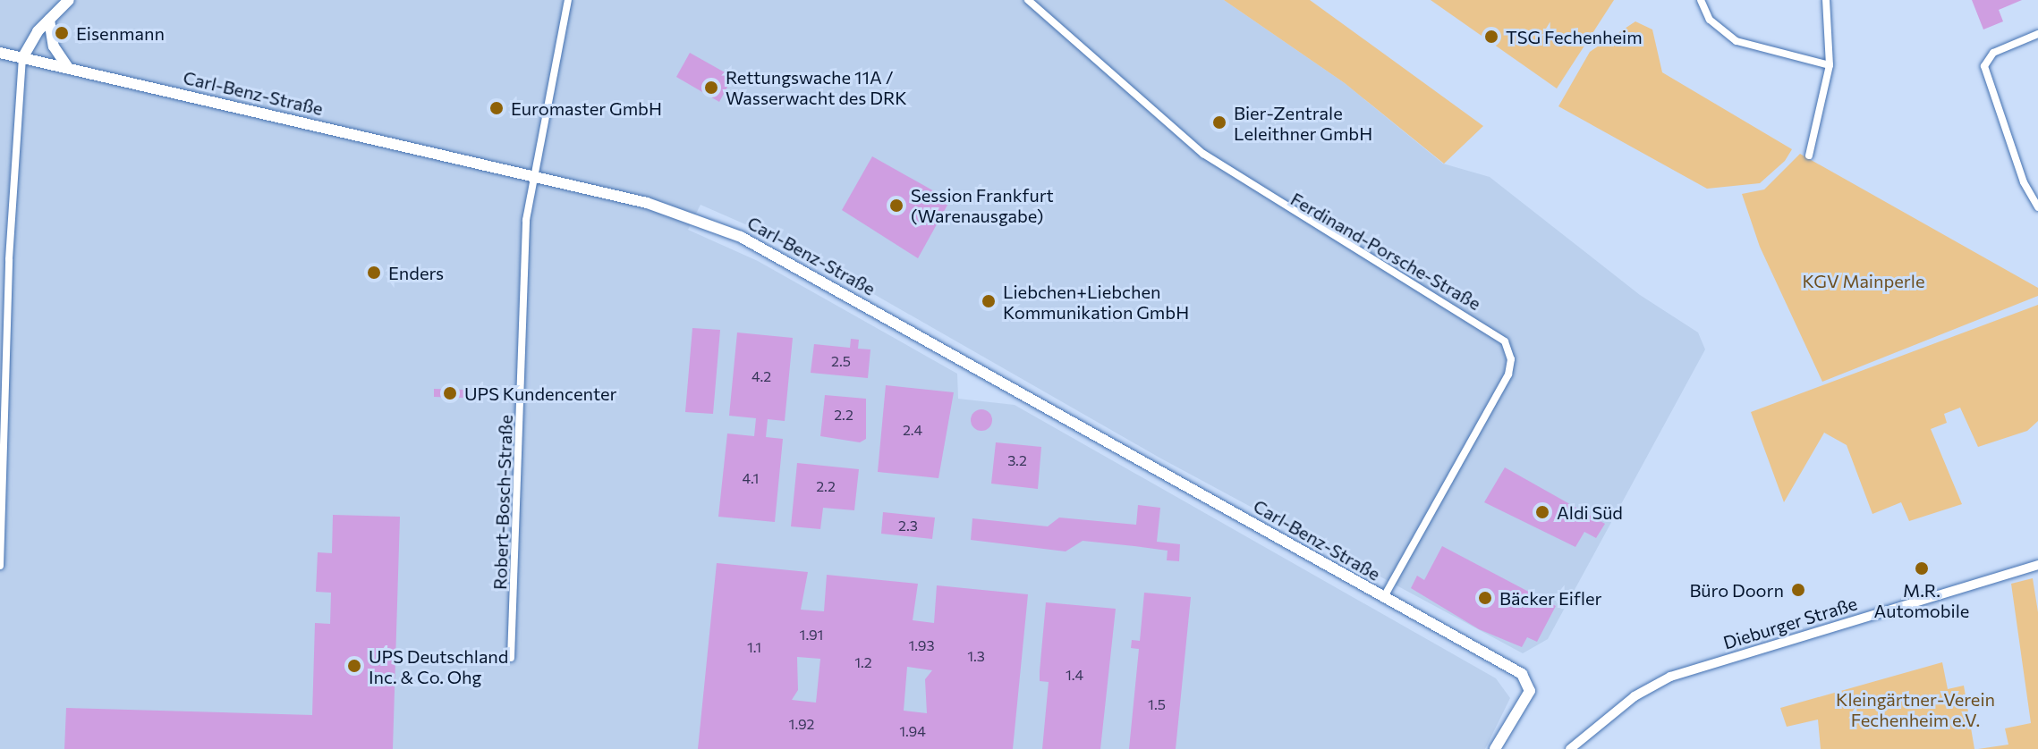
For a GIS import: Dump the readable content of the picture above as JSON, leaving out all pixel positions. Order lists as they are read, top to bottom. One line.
{"streets":{"main road":["Carl-Benz-Straße"],"street":["Ferdinand-Porsche-Straße","Robert-Bosch-Straße","Dieburger Straße"]},"crossings":[["Carl-Benz-Straße","Ferdinand-Porsche-Straße"],["Carl-Benz-Straße","Robert-Bosch-Straße"]],"parks":["KGV Mainperle","Kleingärtner-Verein Fechenheim e.V."],"places":["Eisenmann","TSG Fechenheim","Rettungswache 11A / Wasserwacht des DRK","Euromaster GmbH","Bier-Zentrale Leleithner GmbH","Session Frankfurt (Warenausgabe)","Enders","Liebchen+Liebchen Kommunikation GmbH","UPS Kundencenter","Aldi Süd","M.R. Automobile","Büro Doorn","Bäcker Eifler","UPS Deutschland Inc. & Co. Ohg"],"house_numbers":["2.5","4.2","2.2","2.4","3.2","4.1","2.2","2.3","1.91","1.93","1.1","1.3","1.2","1.4","1.5","1.92","1.94"]}
